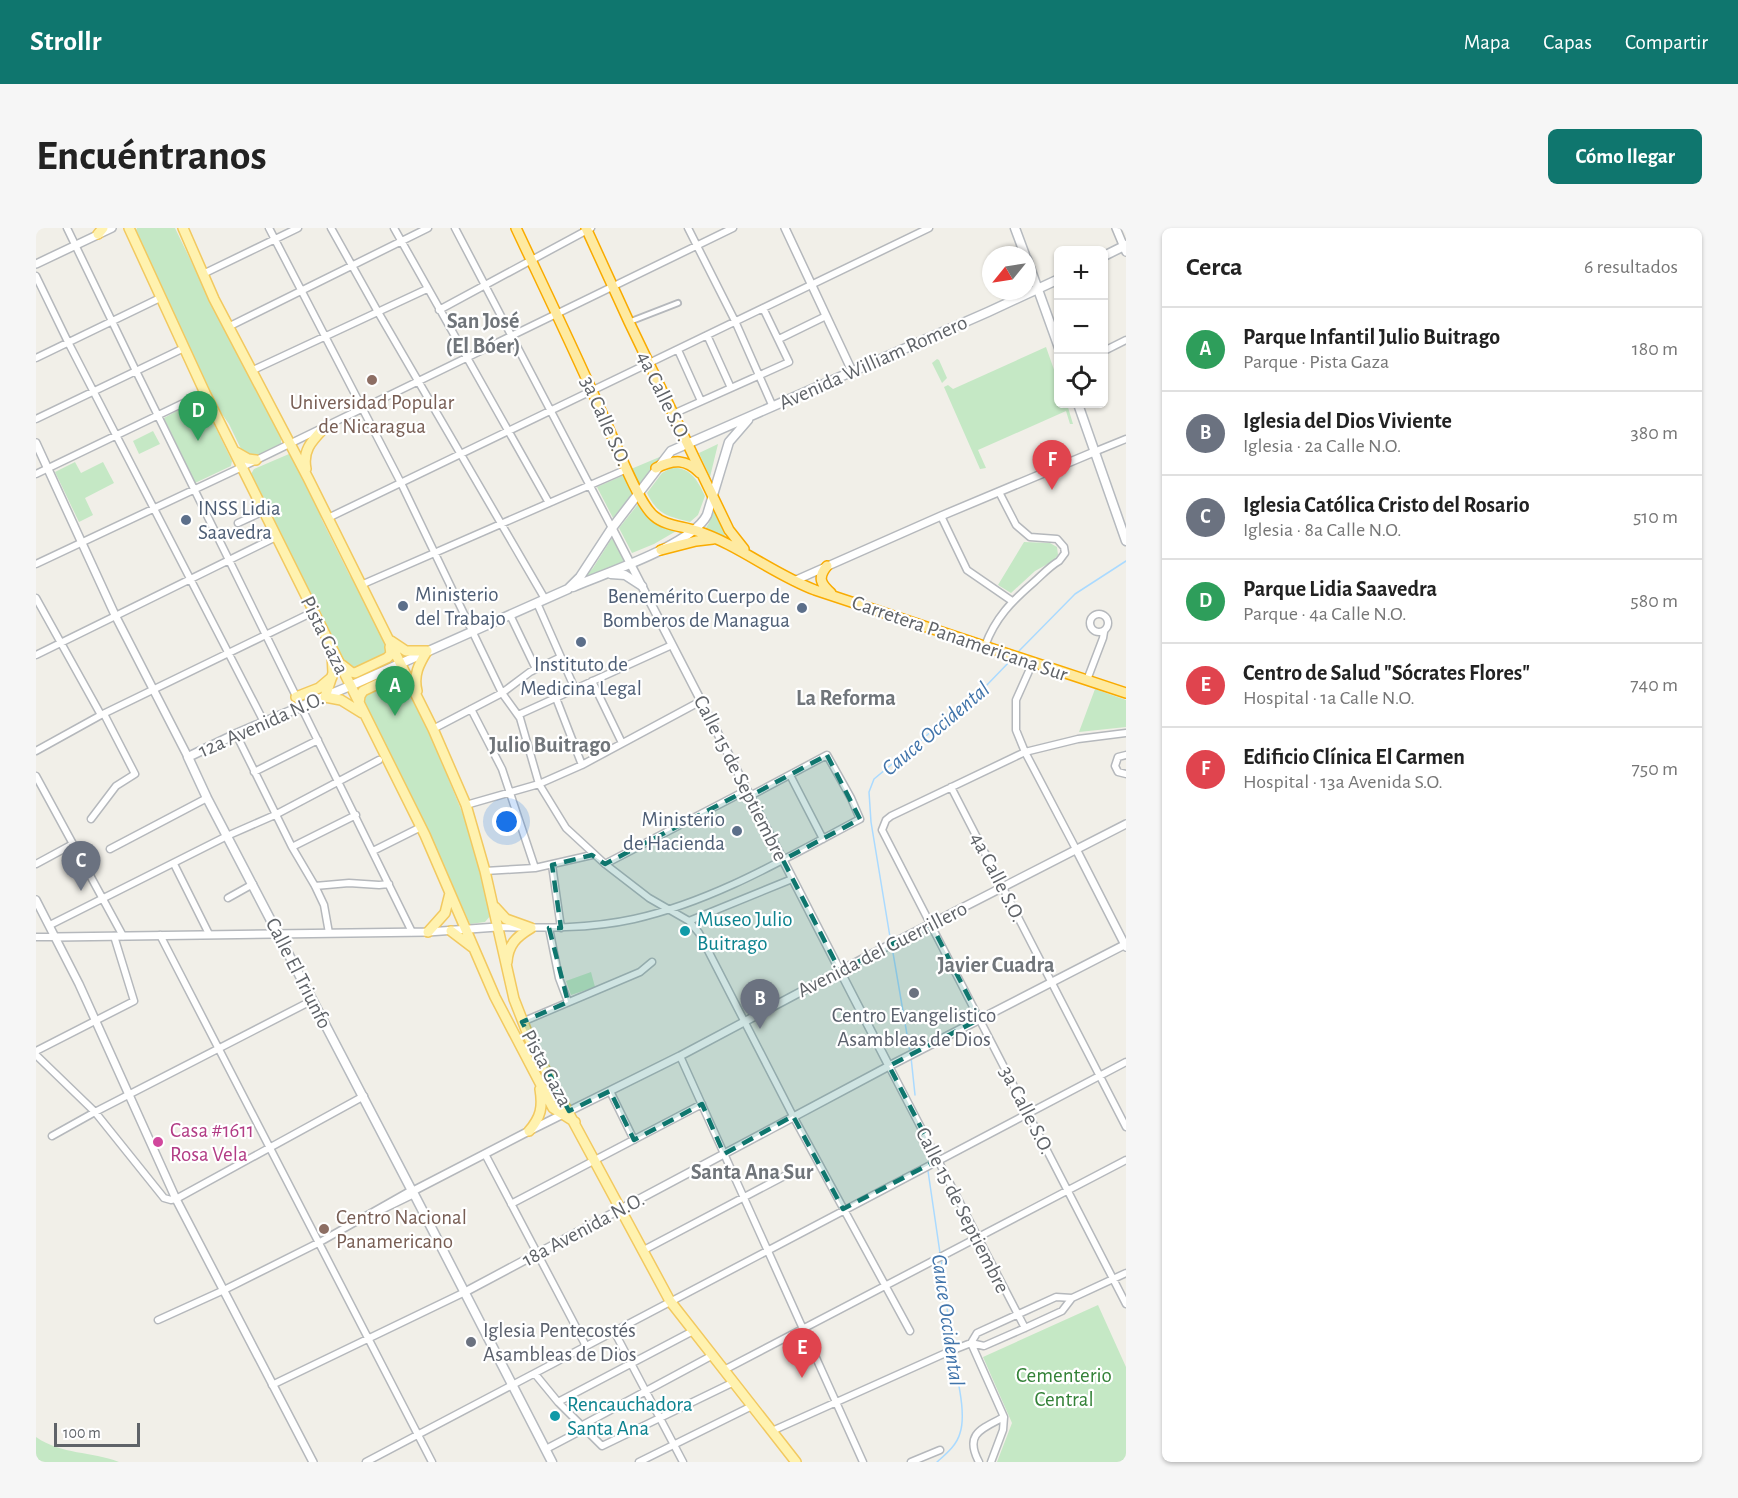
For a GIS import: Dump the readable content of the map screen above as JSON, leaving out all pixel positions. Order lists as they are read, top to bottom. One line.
{"streets":{"highway":["4a Calle S.O.","3a Calle S.O.","Carretera Panamericana Sur"],"main road":["Avenida William Romero","Pista Gaza","12a Avenida N.O.","Calle El Triunfo"],"street":["Calle 15 de Septiembre","Avenida del Guerrillero","18a Avenida N.O."]},"crossings":[["Avenida William Romero","4a Calle S.O."],["Avenida William Romero","3a Calle S.O."],["Avenida William Romero","12a Avenida N.O."],["4a Calle S.O.","3a Calle S.O."],["4a Calle S.O.","Carretera Panamericana Sur"],["4a Calle S.O.","12a Avenida N.O."],["4a Calle S.O.","Avenida del Guerrillero"],["4a Calle S.O.","18a Avenida N.O."],["3a Calle S.O.","Carretera Panamericana Sur"],["3a Calle S.O.","12a Avenida N.O."],["3a Calle S.O.","Avenida del Guerrillero"],["3a Calle S.O.","18a Avenida N.O."],["Pista Gaza","12a Avenida N.O."],["Pista Gaza","Avenida del Guerrillero"],["12a Avenida N.O.","Calle 15 de Septiembre"],["12a Avenida N.O.","Calle El Triunfo"],["Calle 15 de Septiembre","Avenida del Guerrillero"],["Calle 15 de Septiembre","18a Avenida N.O."],["Avenida del Guerrillero","Calle El Triunfo"],["Calle El Triunfo","18a Avenida N.O."]],"districts":["San José (El Bóer)","La Reforma","Julio Buitrago","Javier Cuadra","Santa Ana Sur"],"water":["Cauce Occidental"],"parks":["Cementerio Central"],"places":["Universidad Popular de Nicaragua","INSS Lidia Saavedra","Ministerio del Trabajo","Benemérito Cuerpo de Bomberos de Managua","Instituto de Medicina Legal","Ministerio de Hacienda","Museo Julio Buitrago","Centro Evangelistico Asambleas de Dios","Casa #1611 Rosa Vela","Centro Nacional Panamericano","Iglesia Pentecostés Asambleas de Dios","Rencauchadora Santa Ana"],"scale_bar":"100 m","north":"bottom left","page":{"header":"Strollr","nav":["Mapa","Capas","Compartir"],"buttons":"Cómo llegar","title":"Encuéntranos","heading":["Cerca","6 resultados"],"map_buttons":["+","−"],"list":[{"mark":"A","name":"Parque Infantil Julio Buitrago","note":"Parque · Pista Gaza","value":"180 m"},{"mark":"B","name":"Iglesia del Dios Viviente","note":"Iglesia · 2a Calle N.O.","value":"380 m"},{"mark":"C","name":"Iglesia Católica Cristo del Rosario","note":"Iglesia · 8a Calle N.O.","value":"510 m"},{"mark":"D","name":"Parque Lidia Saavedra","note":"Parque · 4a Calle N.O.","value":"580 m"},{"mark":"E","name":"Centro de Salud \"Sócrates Flores\"","note":"Hospital · 1a Calle N.O.","value":"740 m"},{"mark":"F","name":"Edificio Clínica El Carmen","note":"Hospital · 13a Avenida S.O.","value":"750 m"}],"pins":["D","F","A","C","B","E"],"scale":"100 m"}}
